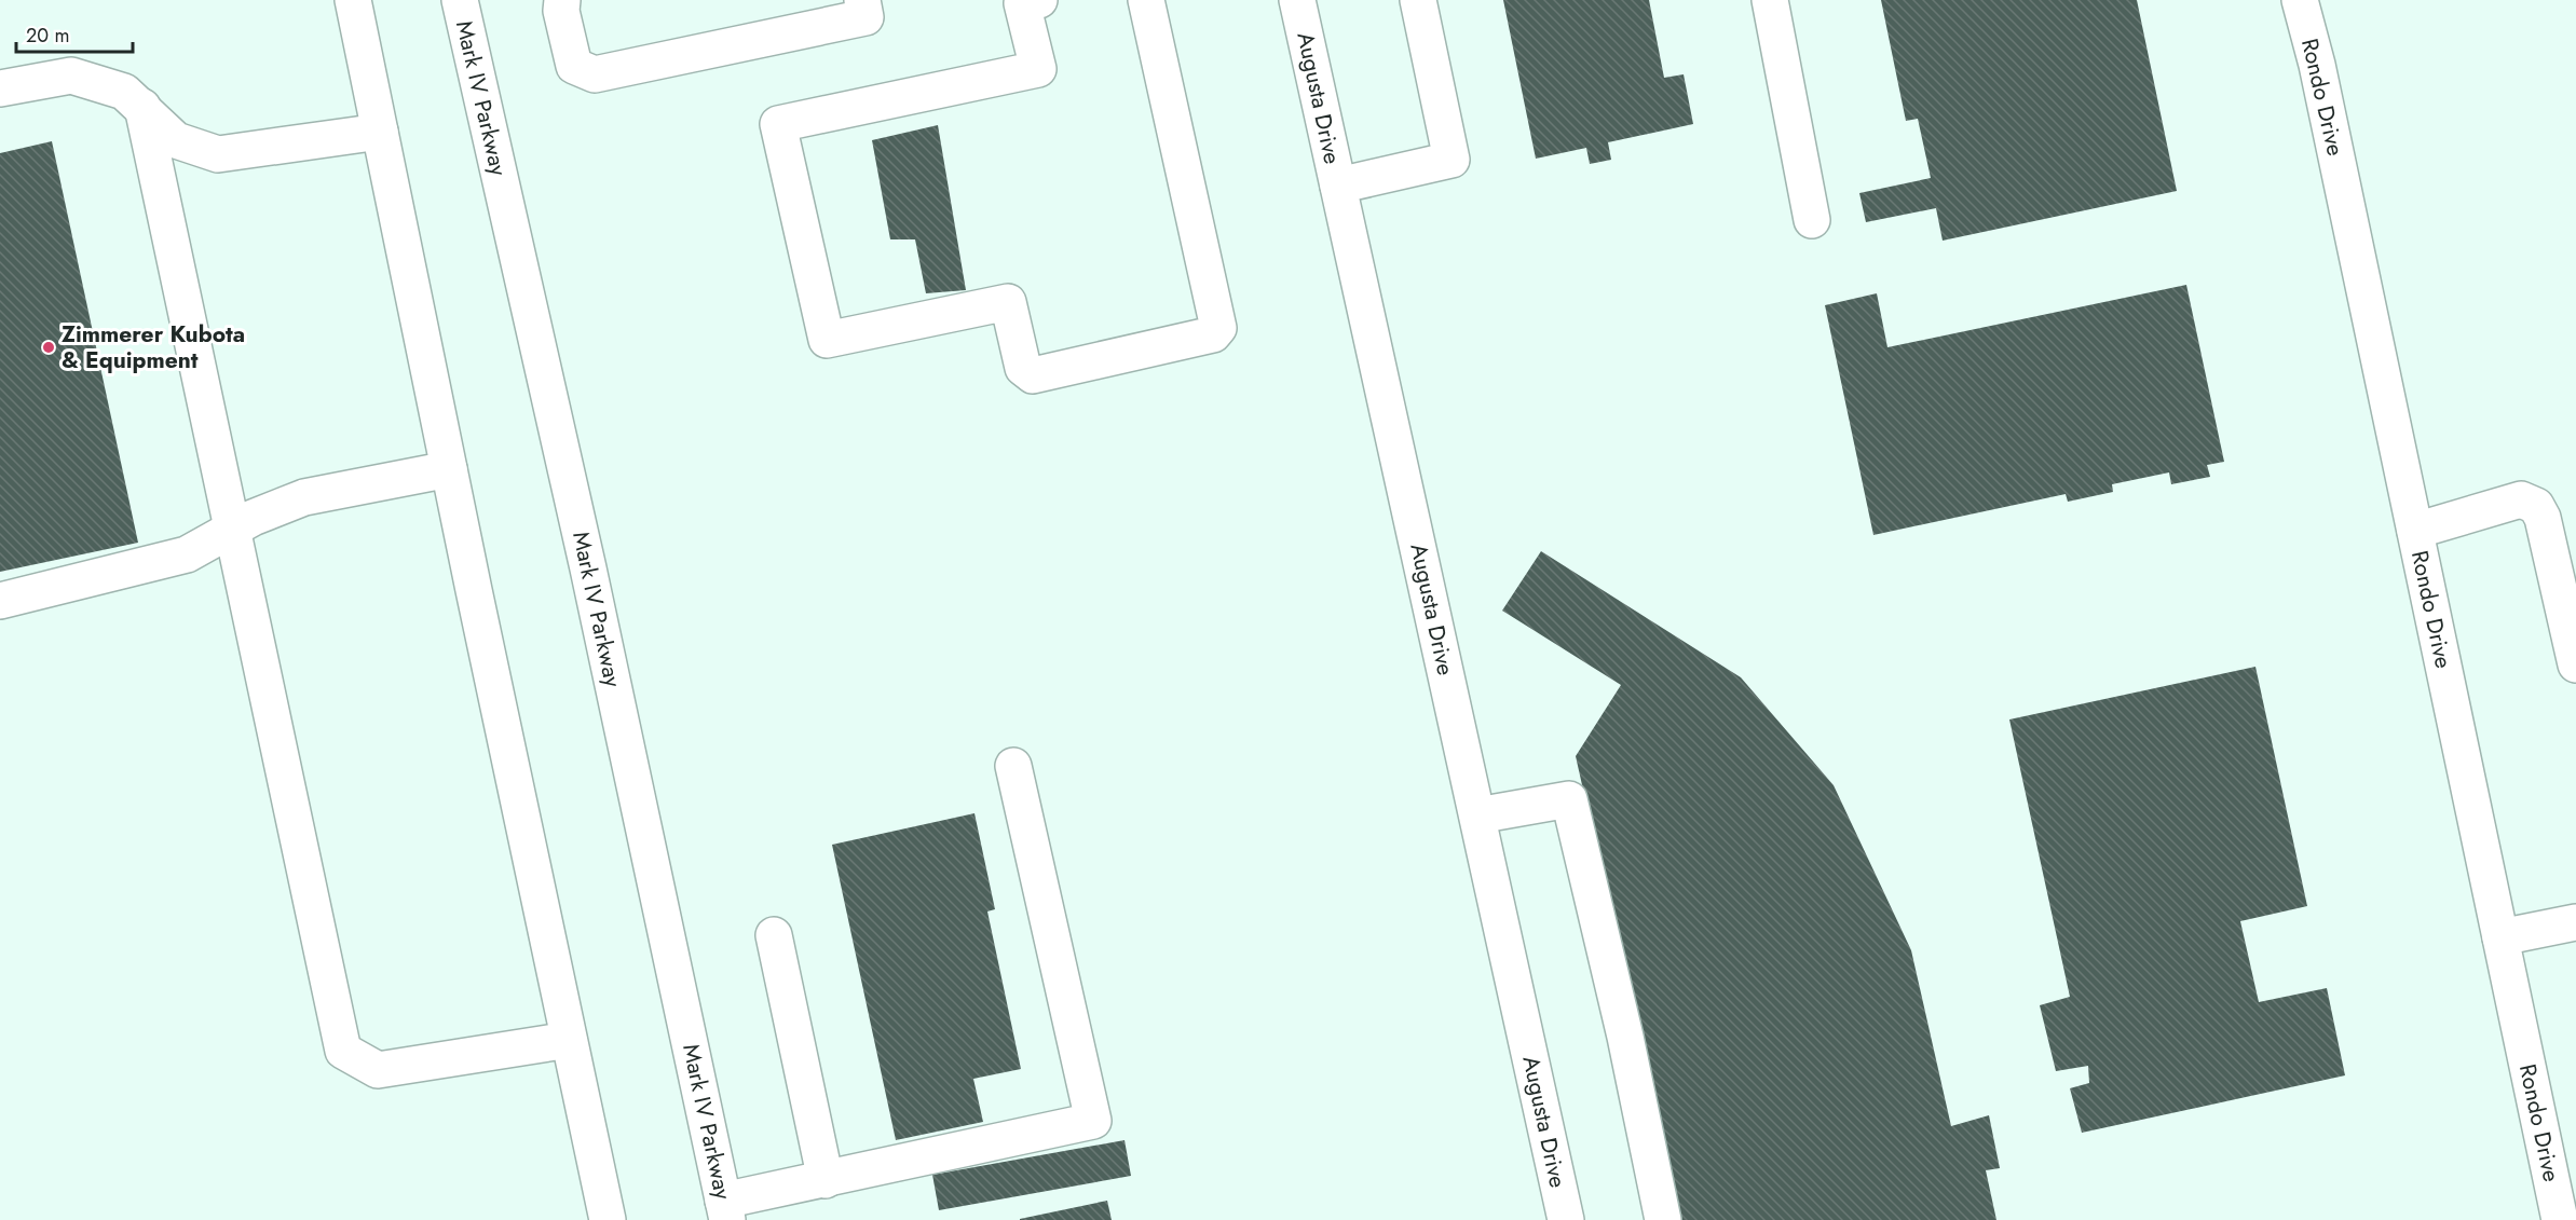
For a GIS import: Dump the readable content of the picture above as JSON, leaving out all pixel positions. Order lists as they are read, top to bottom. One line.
{"streets":{"street":["Rondo Drive","Mark IV Parkway","Augusta Drive"]},"places":["Zimmerer Kubota & Equipment"],"scale_bar":"20 m"}
